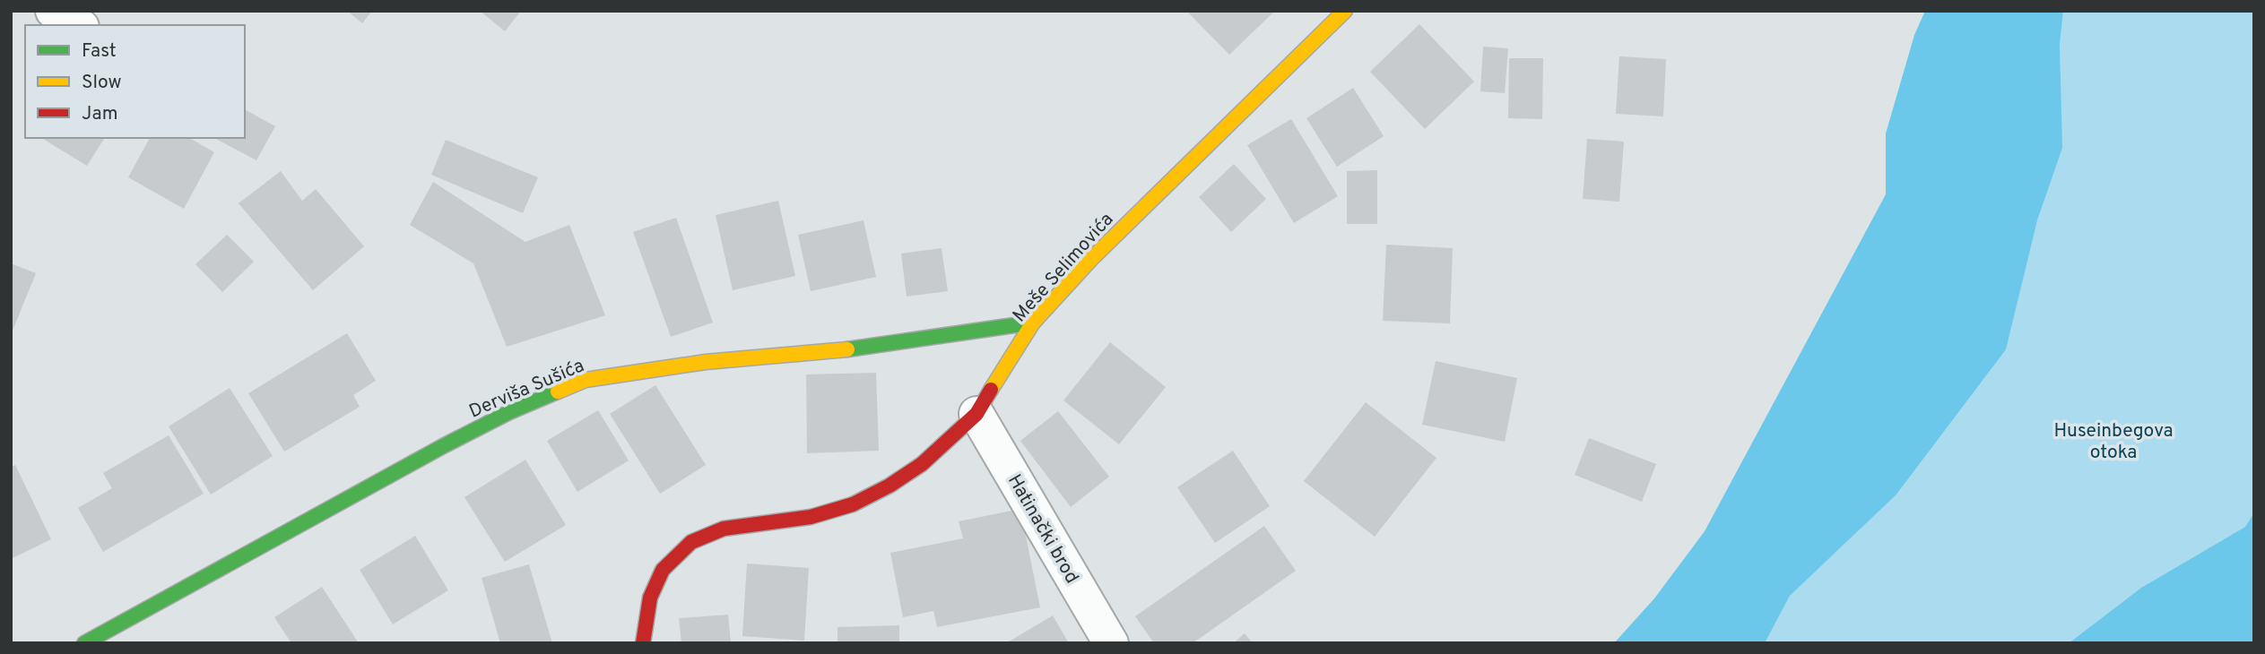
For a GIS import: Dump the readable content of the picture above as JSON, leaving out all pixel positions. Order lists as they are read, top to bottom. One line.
{"streets":{"street":["Meše Selimovića","Derviša Sušića","Hatinački brod"]},"crossings":[["Meše Selimovića","Derviša Sušića"],["Meše Selimovića","Hatinački brod"]],"parks":["Huseinbegova otoka"],"legend":["Fast","Slow","Jam"]}
